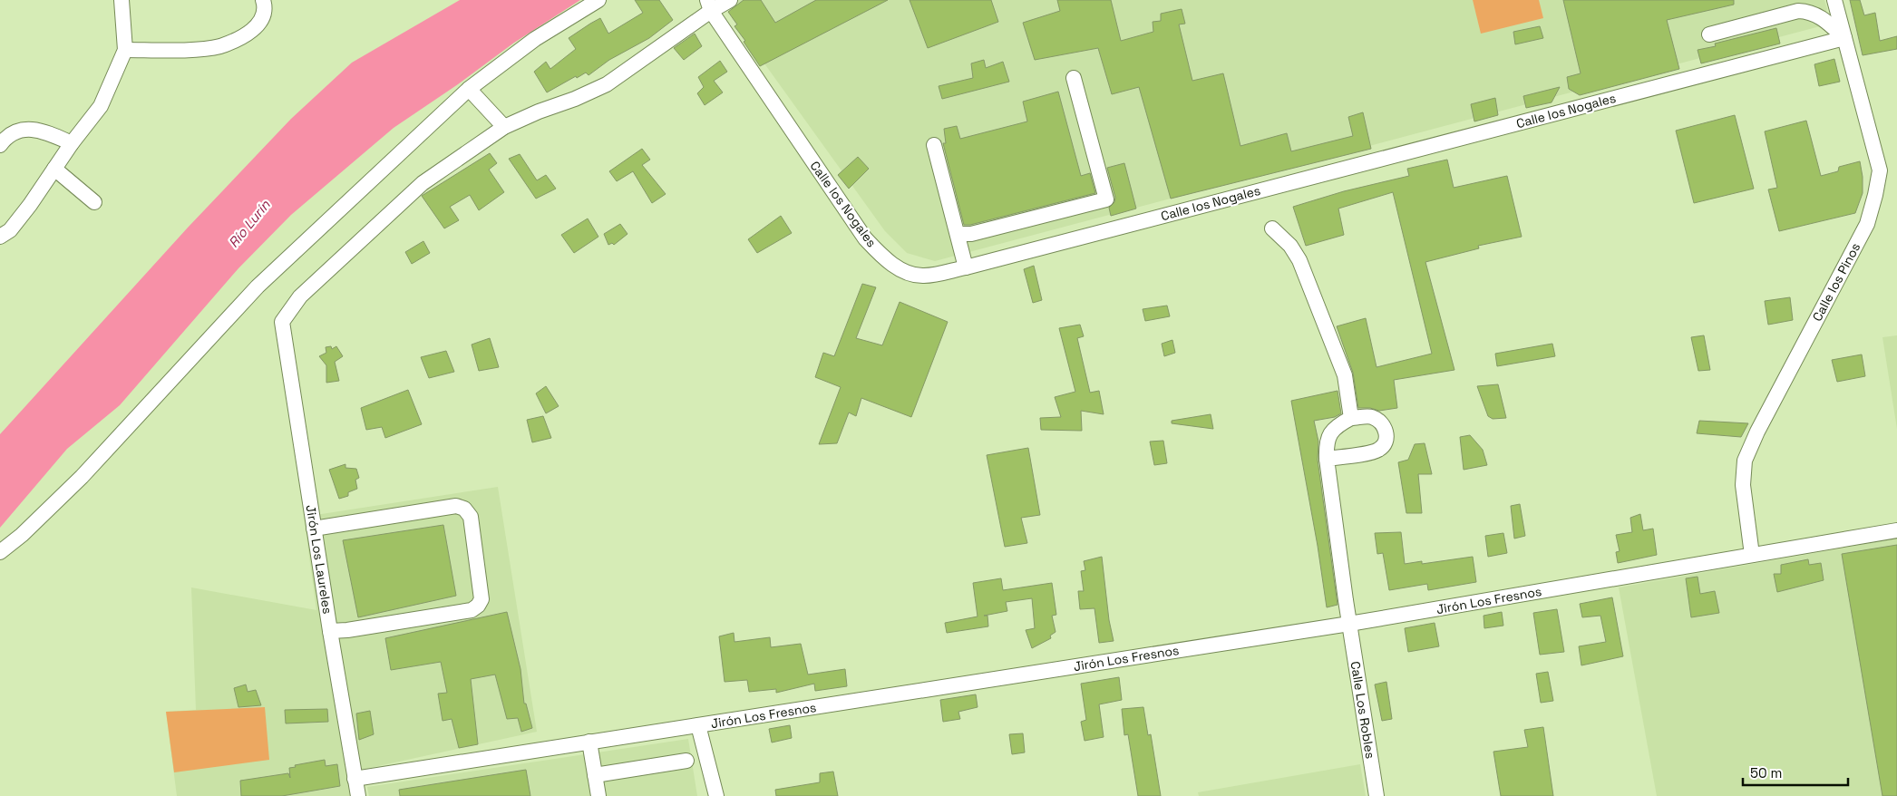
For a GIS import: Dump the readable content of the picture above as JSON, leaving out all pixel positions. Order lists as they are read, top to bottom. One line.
{"streets":{"street":["Calle los Nogales","Calle los Pinos","Jirón Los Laureles","Jirón Los Fresnos","Calle Los Robles"]},"crossings":[["Calle los Nogales","Calle los Pinos"],["Calle los Pinos","Jirón Los Fresnos"],["Jirón Los Laureles","Jirón Los Fresnos"],["Jirón Los Fresnos","Calle Los Robles"]],"water":["Río Lurín"],"scale_bar":"50 m"}
